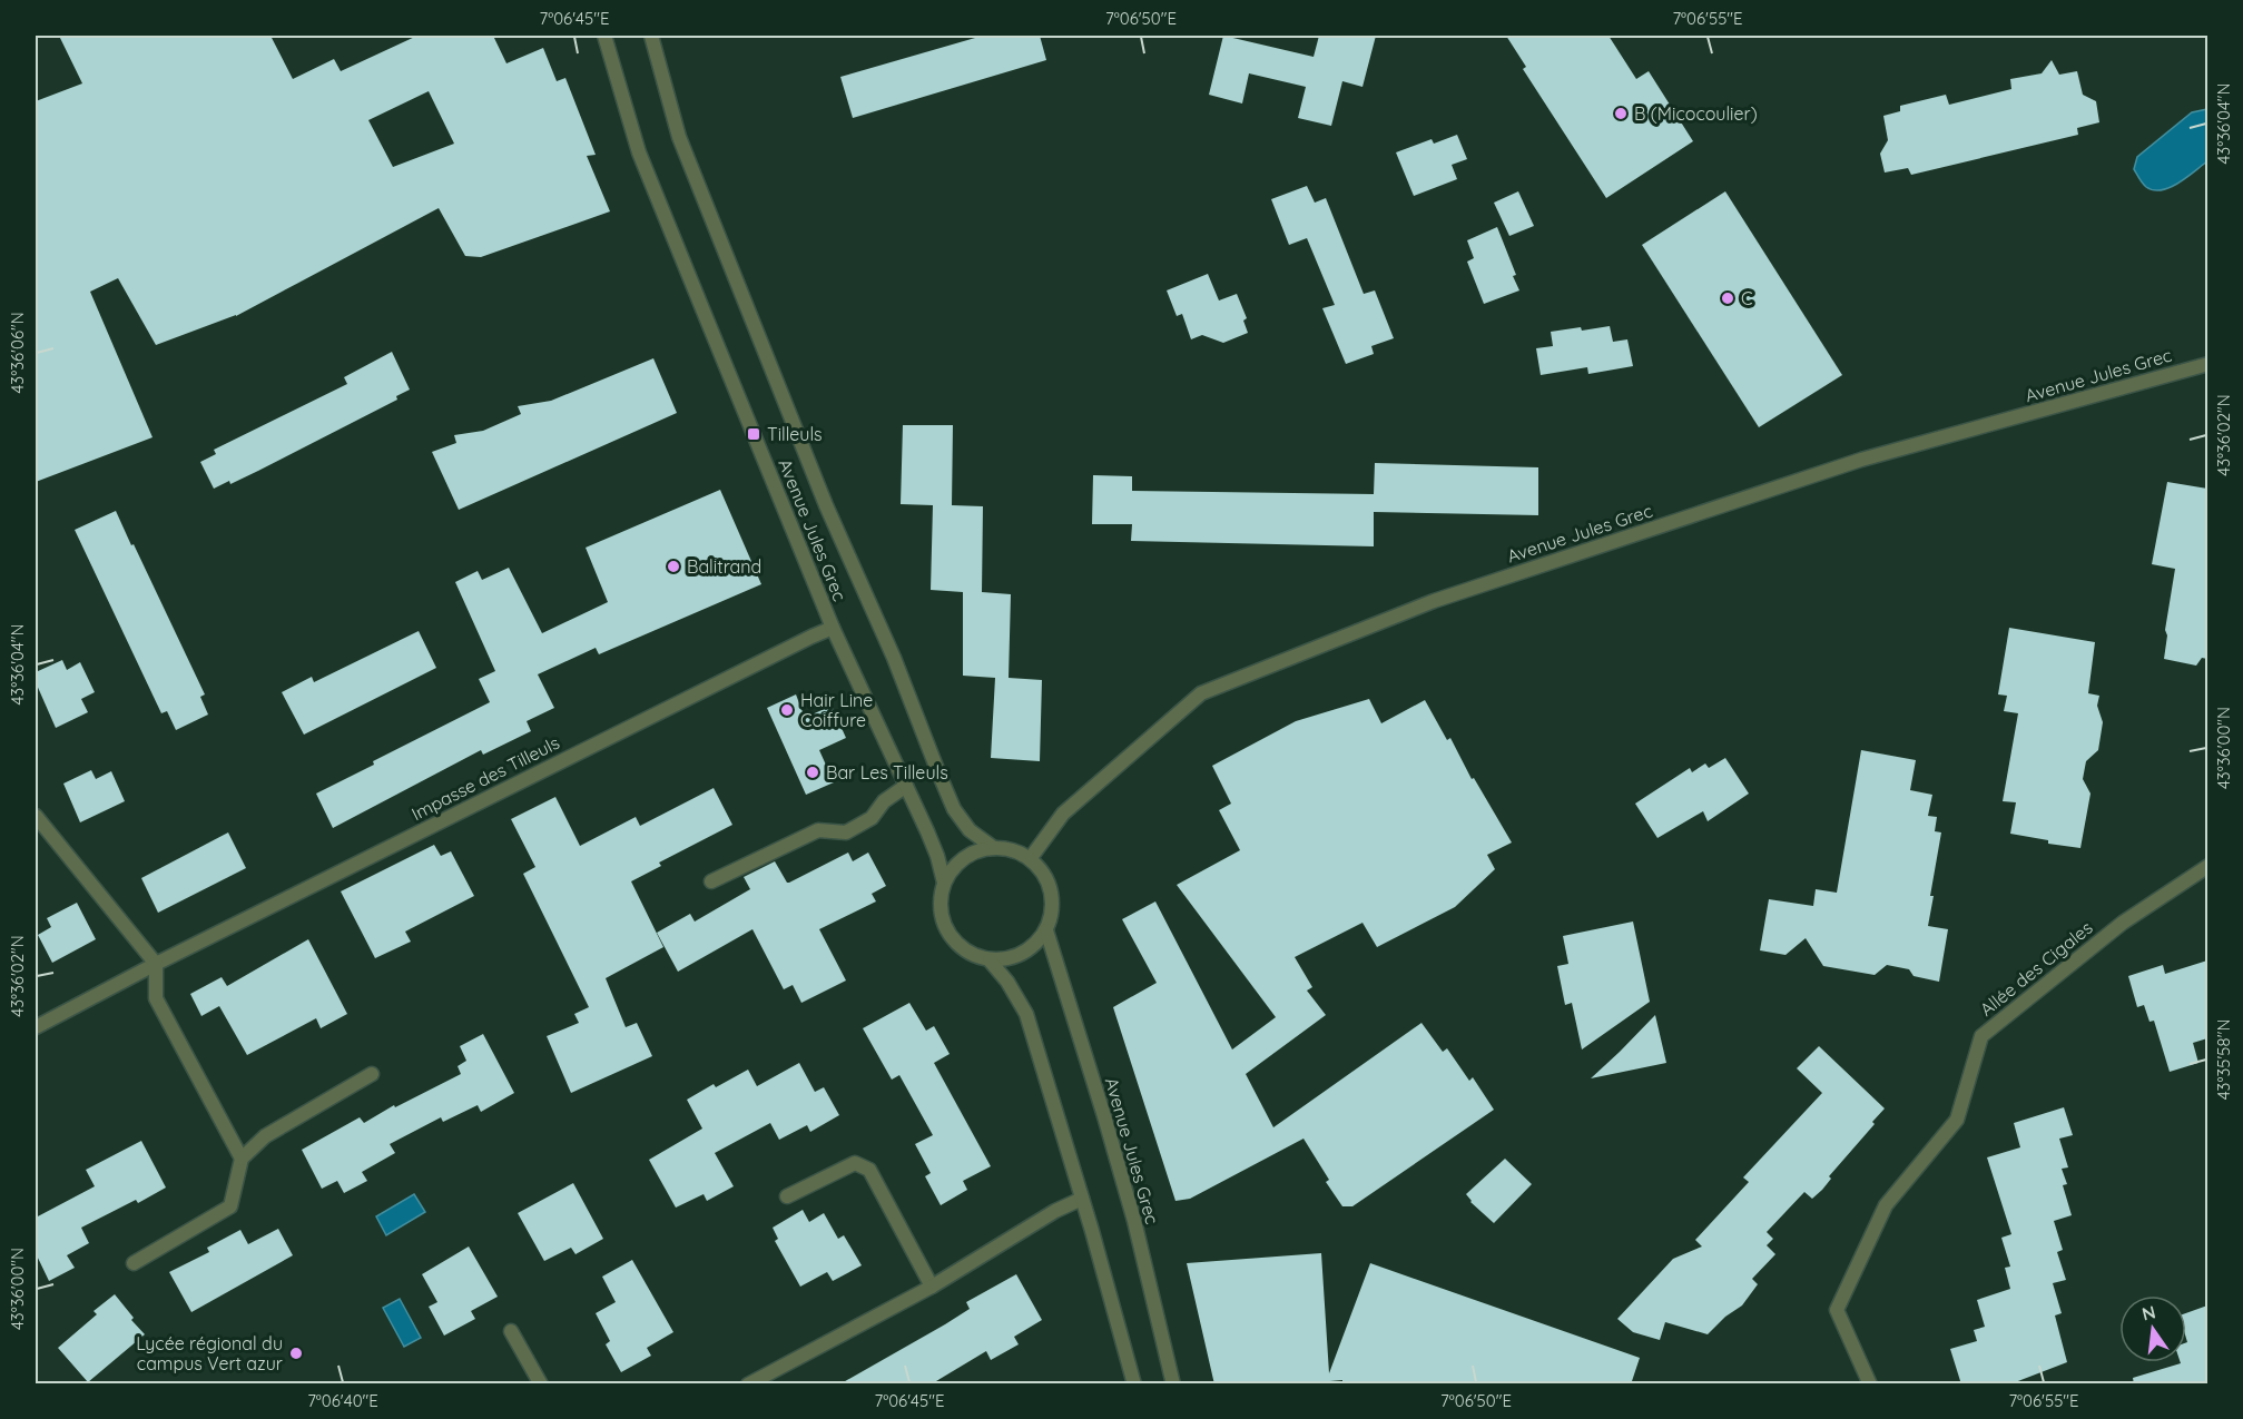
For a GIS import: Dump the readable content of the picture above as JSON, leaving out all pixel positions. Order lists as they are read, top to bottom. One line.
{"streets":{"street":["Avenue Jules Grec","Impasse des Tilleuls","Allée des Cigales"]},"crossings":[["Avenue Jules Grec","Impasse des Tilleuls"]],"places":{"other":["B (Micocoulier)","C","Balitrand","Hair Line Coiffure","Bar Les Tilleuls","Lycée régional du campus Vert azur"],"transit":["Tilleuls"]},"north":"top","coordinates":["7°06'45\"E","7°06'50\"E","7°06'55\"E","43°36'04\"N","43°36'06\"N","43°36'02\"N","43°36'00\"N","43°35'58\"N","7°06'40\"E"]}
